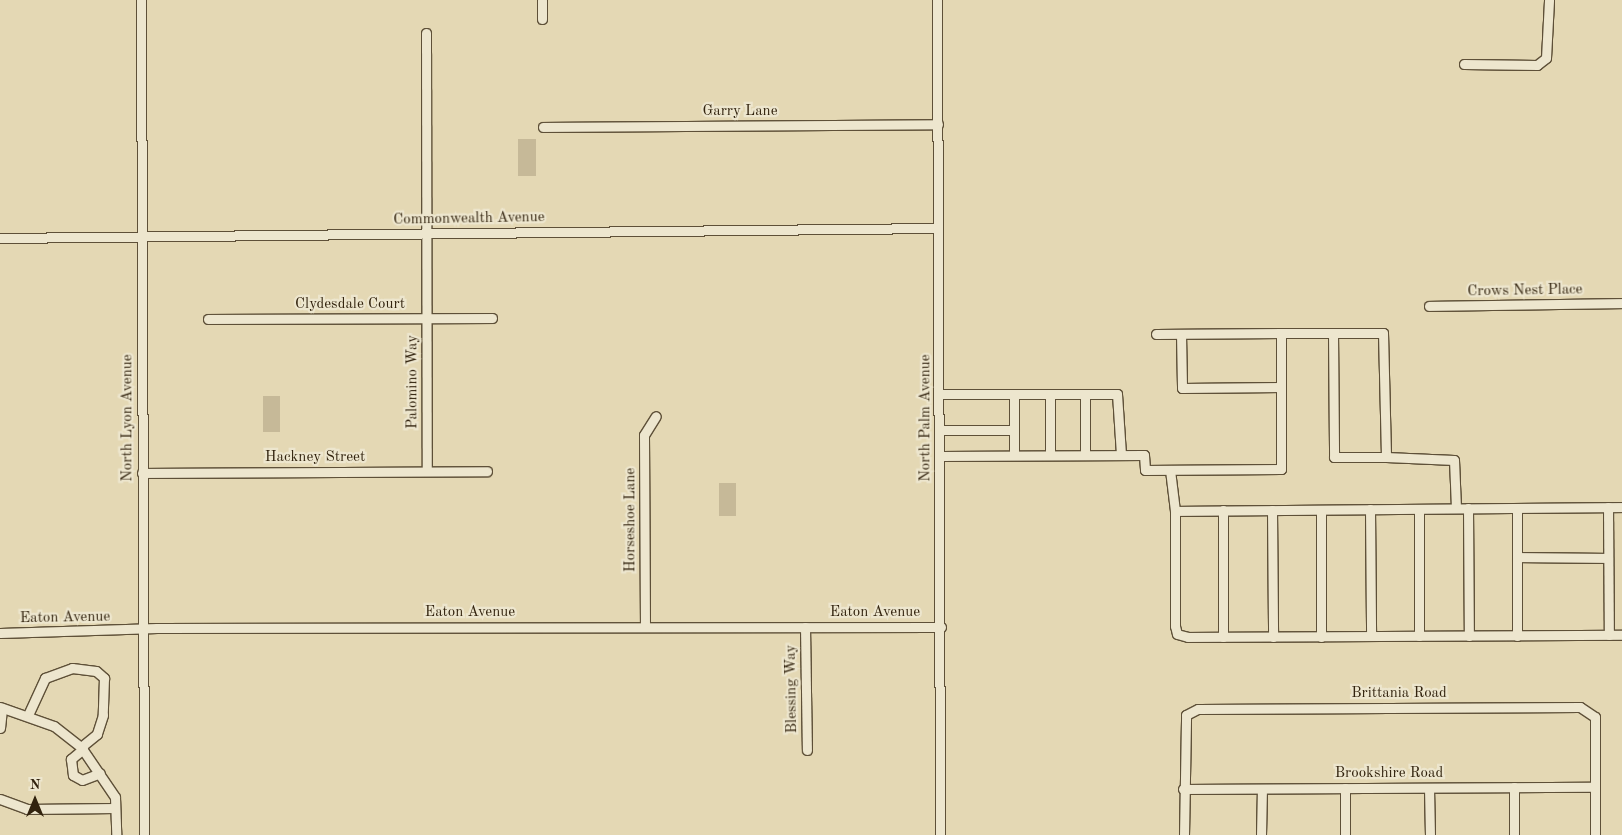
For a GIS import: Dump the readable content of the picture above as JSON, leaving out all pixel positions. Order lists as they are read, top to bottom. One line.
{"streets":{"street":["Garry Lane","Commonwealth Avenue","Crows Nest Place","Clydesdale Court","Palomino Way","North Lyon Avenue","North Palm Avenue","Hackney Street","Horseshoe Lane","Eaton Avenue","Blessing Way","Brittania Road","Brookshire Road"]},"crossings":[["Garry Lane","North Palm Avenue"],["Commonwealth Avenue","Palomino Way"],["Commonwealth Avenue","North Lyon Avenue"],["Commonwealth Avenue","North Palm Avenue"],["Clydesdale Court","Palomino Way"],["Palomino Way","Hackney Street"],["North Lyon Avenue","Hackney Street"],["North Lyon Avenue","Eaton Avenue"],["North Palm Avenue","Eaton Avenue"],["Horseshoe Lane","Eaton Avenue"],["Eaton Avenue","Blessing Way"],["Brittania Road","Brookshire Road"]],"north":"top"}
